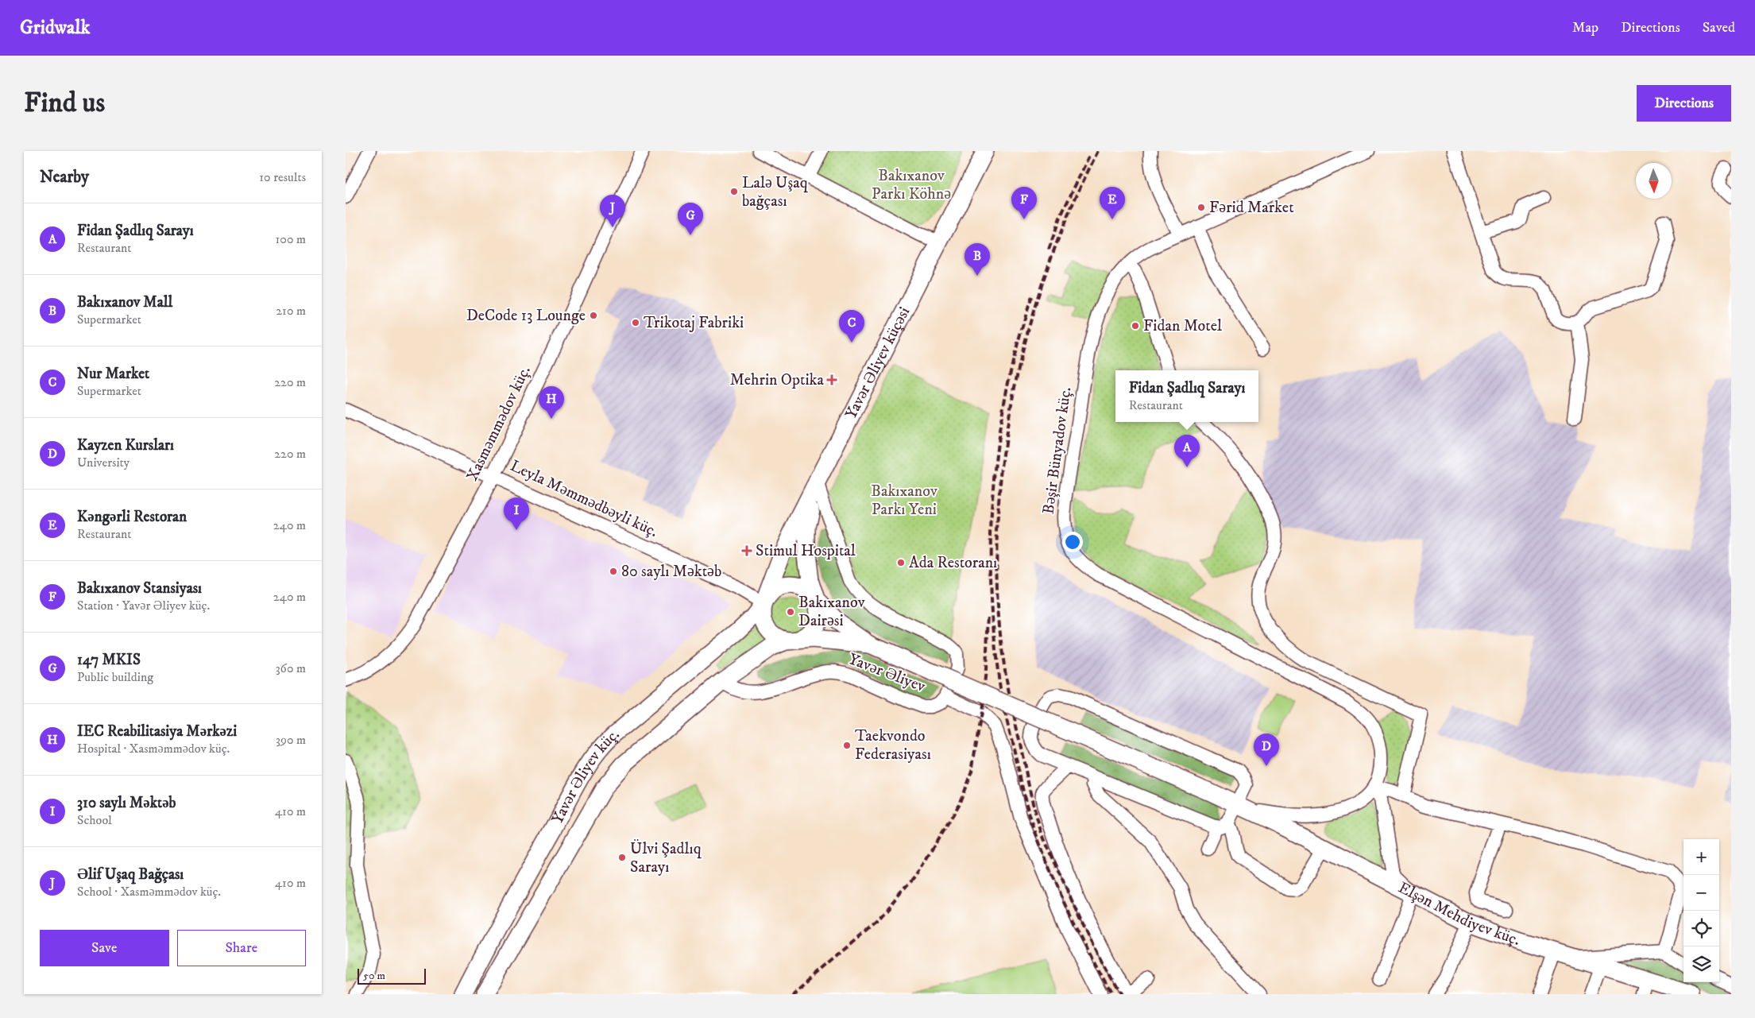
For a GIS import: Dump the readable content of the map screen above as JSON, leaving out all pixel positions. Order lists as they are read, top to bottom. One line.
{"streets":{"main road":["Yavər Əliyev küçəsi","Yavər Əliyev küç.","Elşən Mehdiyev küç."],"street":["Xasməmmədov küç.","Bəşir Bünyadov küç.","Leyla Məmmədbəyli küç.","Yavər Əliyev"]},"crossings":[["Xasməmmədov küç.","Leyla Məmmədbəyli küç."],["Leyla Məmmədbəyli küç.","Yavər Əliyev küç."],["Yavər Əliyev","Yavər Əliyev küç."]],"parks":["Bakıxanov Parkı Köhnə","Bakıxanov Parkı Yeni"],"places":{"other":["Lalə Uşaq bağçası","Fərid Market","DeCode 13 Lounge","Trikotaj Fabriki","Fidan Motel","Ada Restoranı","80 saylı Məktəb","Bakıxanov Dairəsi","Taekvondo Federasiyası","Ülvi Şadlıq Sarayı"],"health":["Mehrin Optika","Stimul Hospital"]},"scale_bar":"50 m","north":"bottom","page":{"header":"Gridwalk","nav":["Map","Directions","Saved"],"buttons":["Directions",["Save","Share"]],"title":"Find us","heading":["Nearby","10 results"],"pins":["E","F","J","G","B","C","H","A","I","D"],"list":[{"mark":"A","name":"Fidan Şadlıq Sarayı","note":"Restaurant","value":"100 m"},{"mark":"B","name":"Bakıxanov Mall","note":"Supermarket","value":"210 m"},{"mark":"C","name":"Nur Market","note":"Supermarket","value":"220 m"},{"mark":"D","name":"Kayzen Kursları","note":"University","value":"220 m"},{"mark":"E","name":"Kəngərli Restoran","note":"Restaurant","value":"240 m"},{"mark":"F","name":"Bakıxanov Stansiyası","note":"Station · Yavər Əliyev küç.","value":"240 m"},{"mark":"G","name":"147 MKIS","note":"Public building","value":"360 m"},{"mark":"H","name":"IEC Reabilitasiya Mərkəzi","note":"Hospital · Xasməmmədov küç.","value":"390 m"},{"mark":"I","name":"310 saylı Məktəb","note":"School","value":"410 m"},{"mark":"J","name":"Əlif Uşaq Bağçası","note":"School · Xasməmmədov küç.","value":"410 m"}],"popup":["Fidan Şadlıq Sarayı","Restaurant"],"map_buttons":["+","−"],"scale":"50 m"}}
